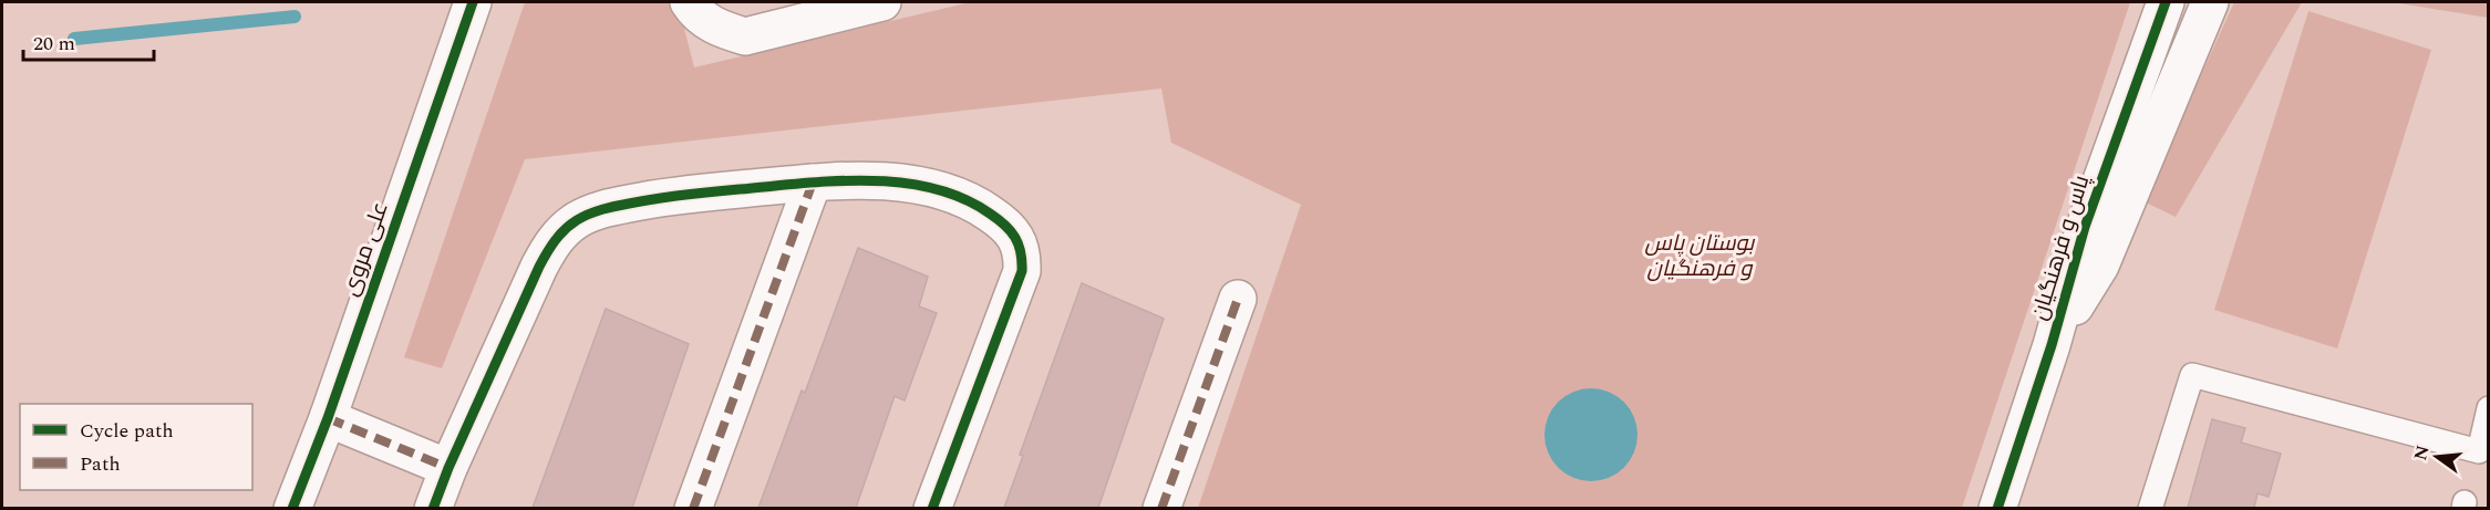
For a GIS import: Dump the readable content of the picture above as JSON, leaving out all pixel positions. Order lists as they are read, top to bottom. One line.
{"streets":{"street":["پاس و فرهنگیان","علی مروی"]},"parks":["بوستان پاس و فرهنگیان"],"legend":["Cycle path","Path"],"scale_bar":"20 m","north":"left"}
